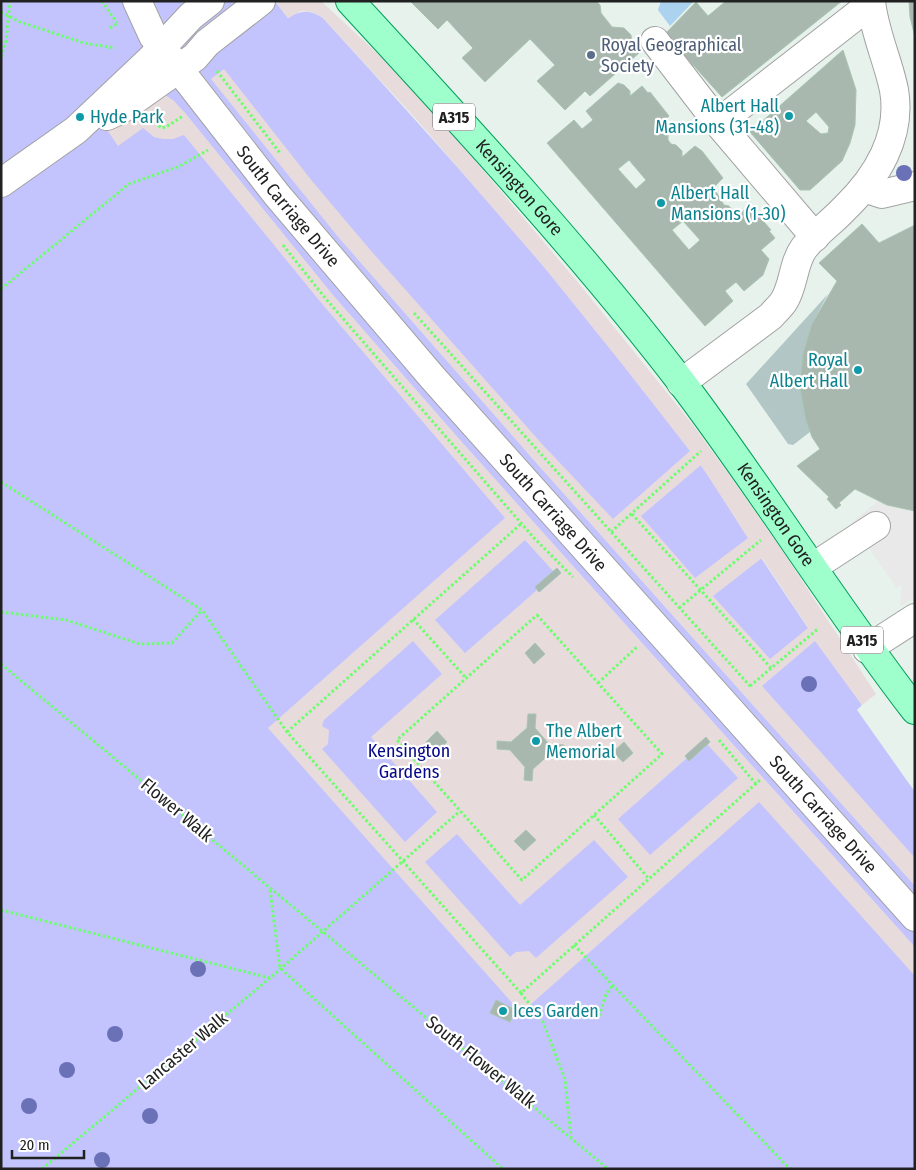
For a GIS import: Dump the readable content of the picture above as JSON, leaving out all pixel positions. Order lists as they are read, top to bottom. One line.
{"streets":{"main road":["A315","Kensington Gore"],"street":["South Carriage Drive"],"path":["Flower Walk","Lancaster Walk","South Flower Walk"]},"crossings":[["Flower Walk","Lancaster Walk"],["Flower Walk","South Flower Walk"]],"parks":["Kensington Gardens"],"places":["Royal Geographical Society","Albert Hall Mansions (31-48)","Hyde Park","Albert Hall Mansions (1-30)","Royal Albert Hall","The Albert Memorial","Ices Garden"],"scale_bar":"20 m"}
